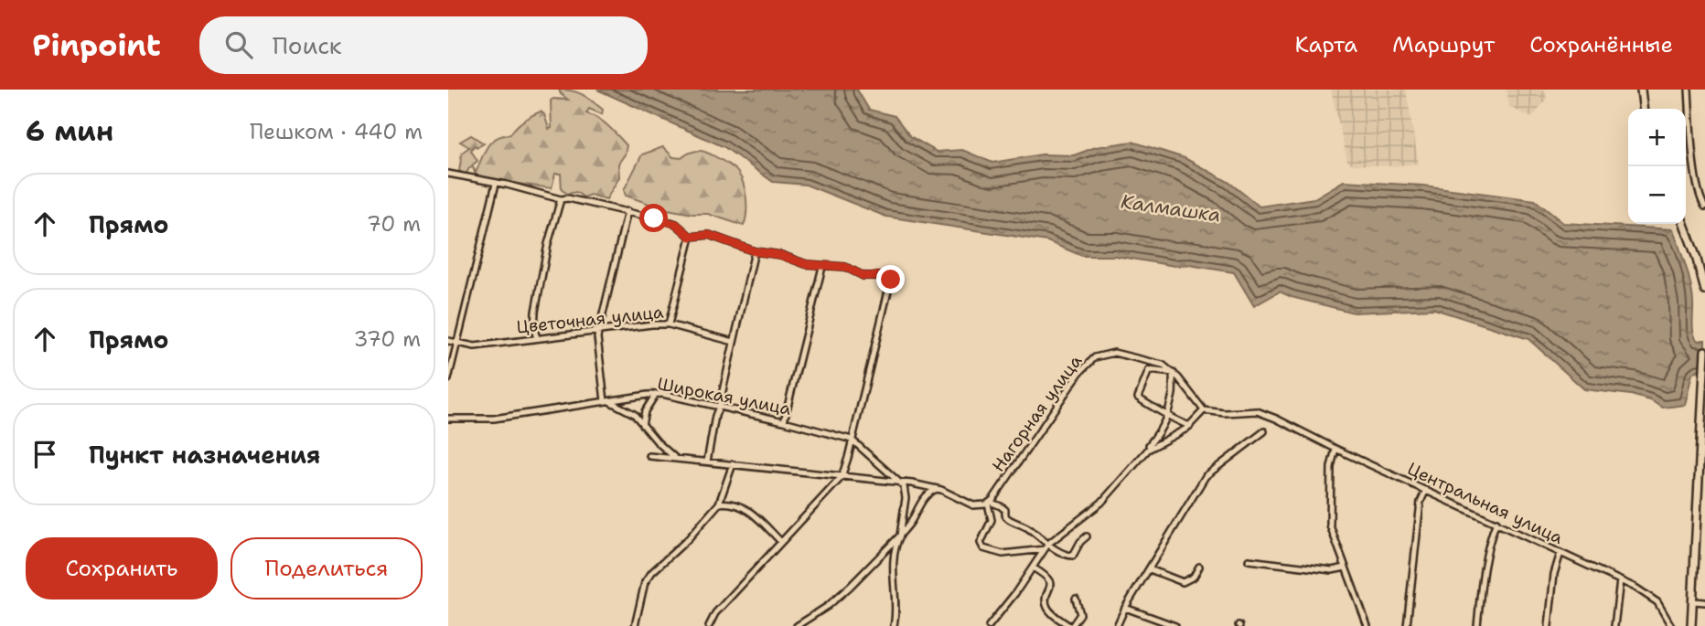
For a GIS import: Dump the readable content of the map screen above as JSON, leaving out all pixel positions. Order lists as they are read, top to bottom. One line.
{"streets":{"street":["Цветочная улица","Широкая улица","Нагорная улица","Центральная улица"]},"crossings":[["Нагорная улица","Центральная улица"]],"water":["Калмашка"],"page":{"header":"Pinpoint","search":"Поиск","nav":["Карта","Маршрут","Сохранённые"],"heading":["6 мин","Пешком · 440 m"],"map_buttons":["+","−"],"list":[["Прямо","70 m"],["Прямо","370 m"],"Пункт назначения"],"buttons":["Сохранить","Поделиться"]}}
